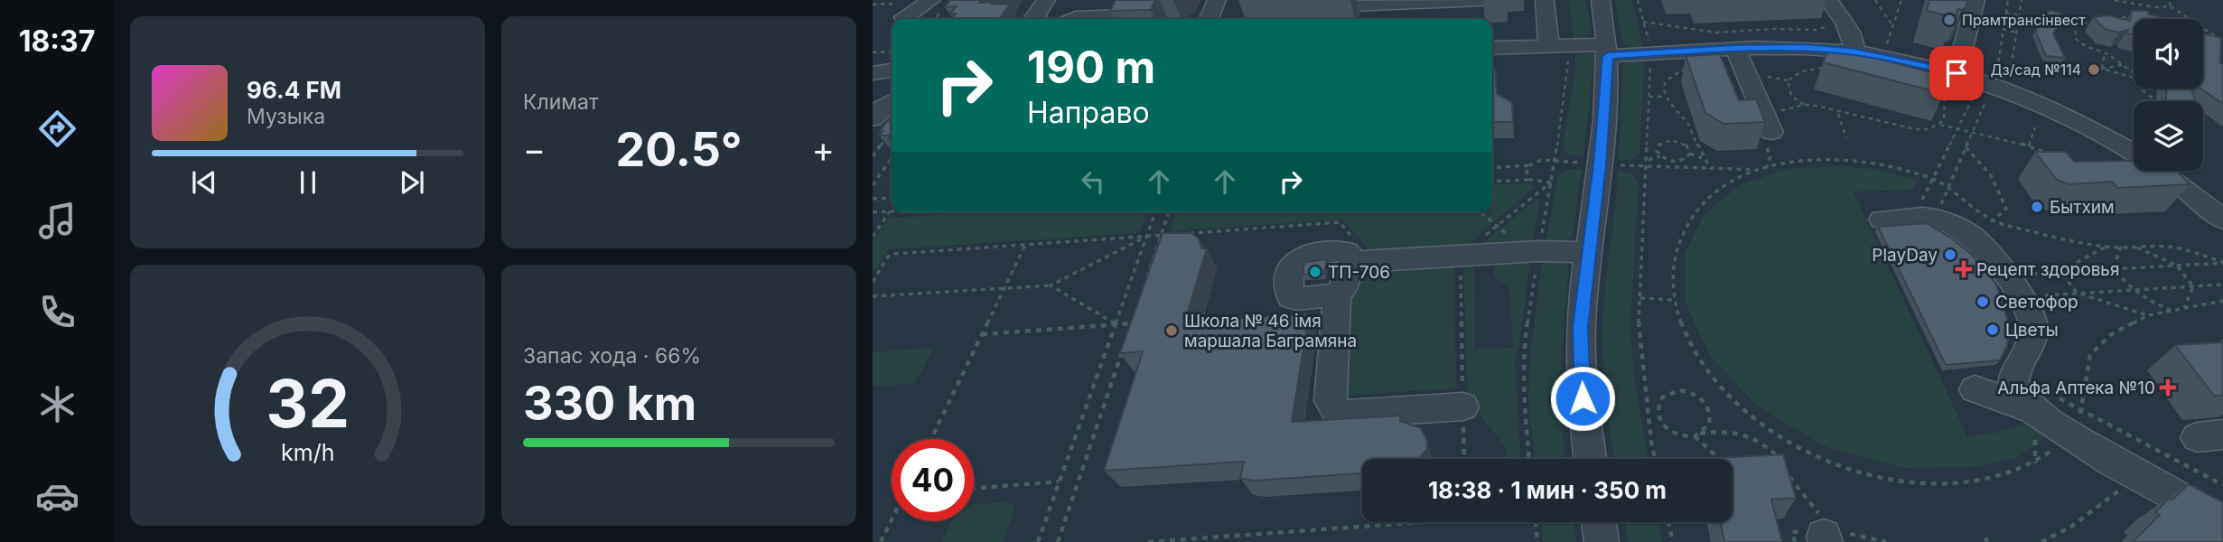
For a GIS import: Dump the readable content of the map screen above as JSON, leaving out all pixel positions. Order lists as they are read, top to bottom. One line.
{"places":{"other":["Прамтрансінвест","Дз/сад №114","Бытхим","PlayDay","ТП-706","Светофор","Цветы","Школа № 46 імя маршала Баграмяна"],"health":["Рецепт здоровья","Альфа Аптека №10"]},"page":{"tabs":"18:37","tile":["Климат",["Запас хода · 66%","330 km"]],"turn":["190 m","Направо"],"song":["96.4 FM","Музыка"],"heat":["−","20.5°","+"],"limit":"40","trip":"18:38 · 1 мин · 350 m","gauge":["32","km/h"]}}
